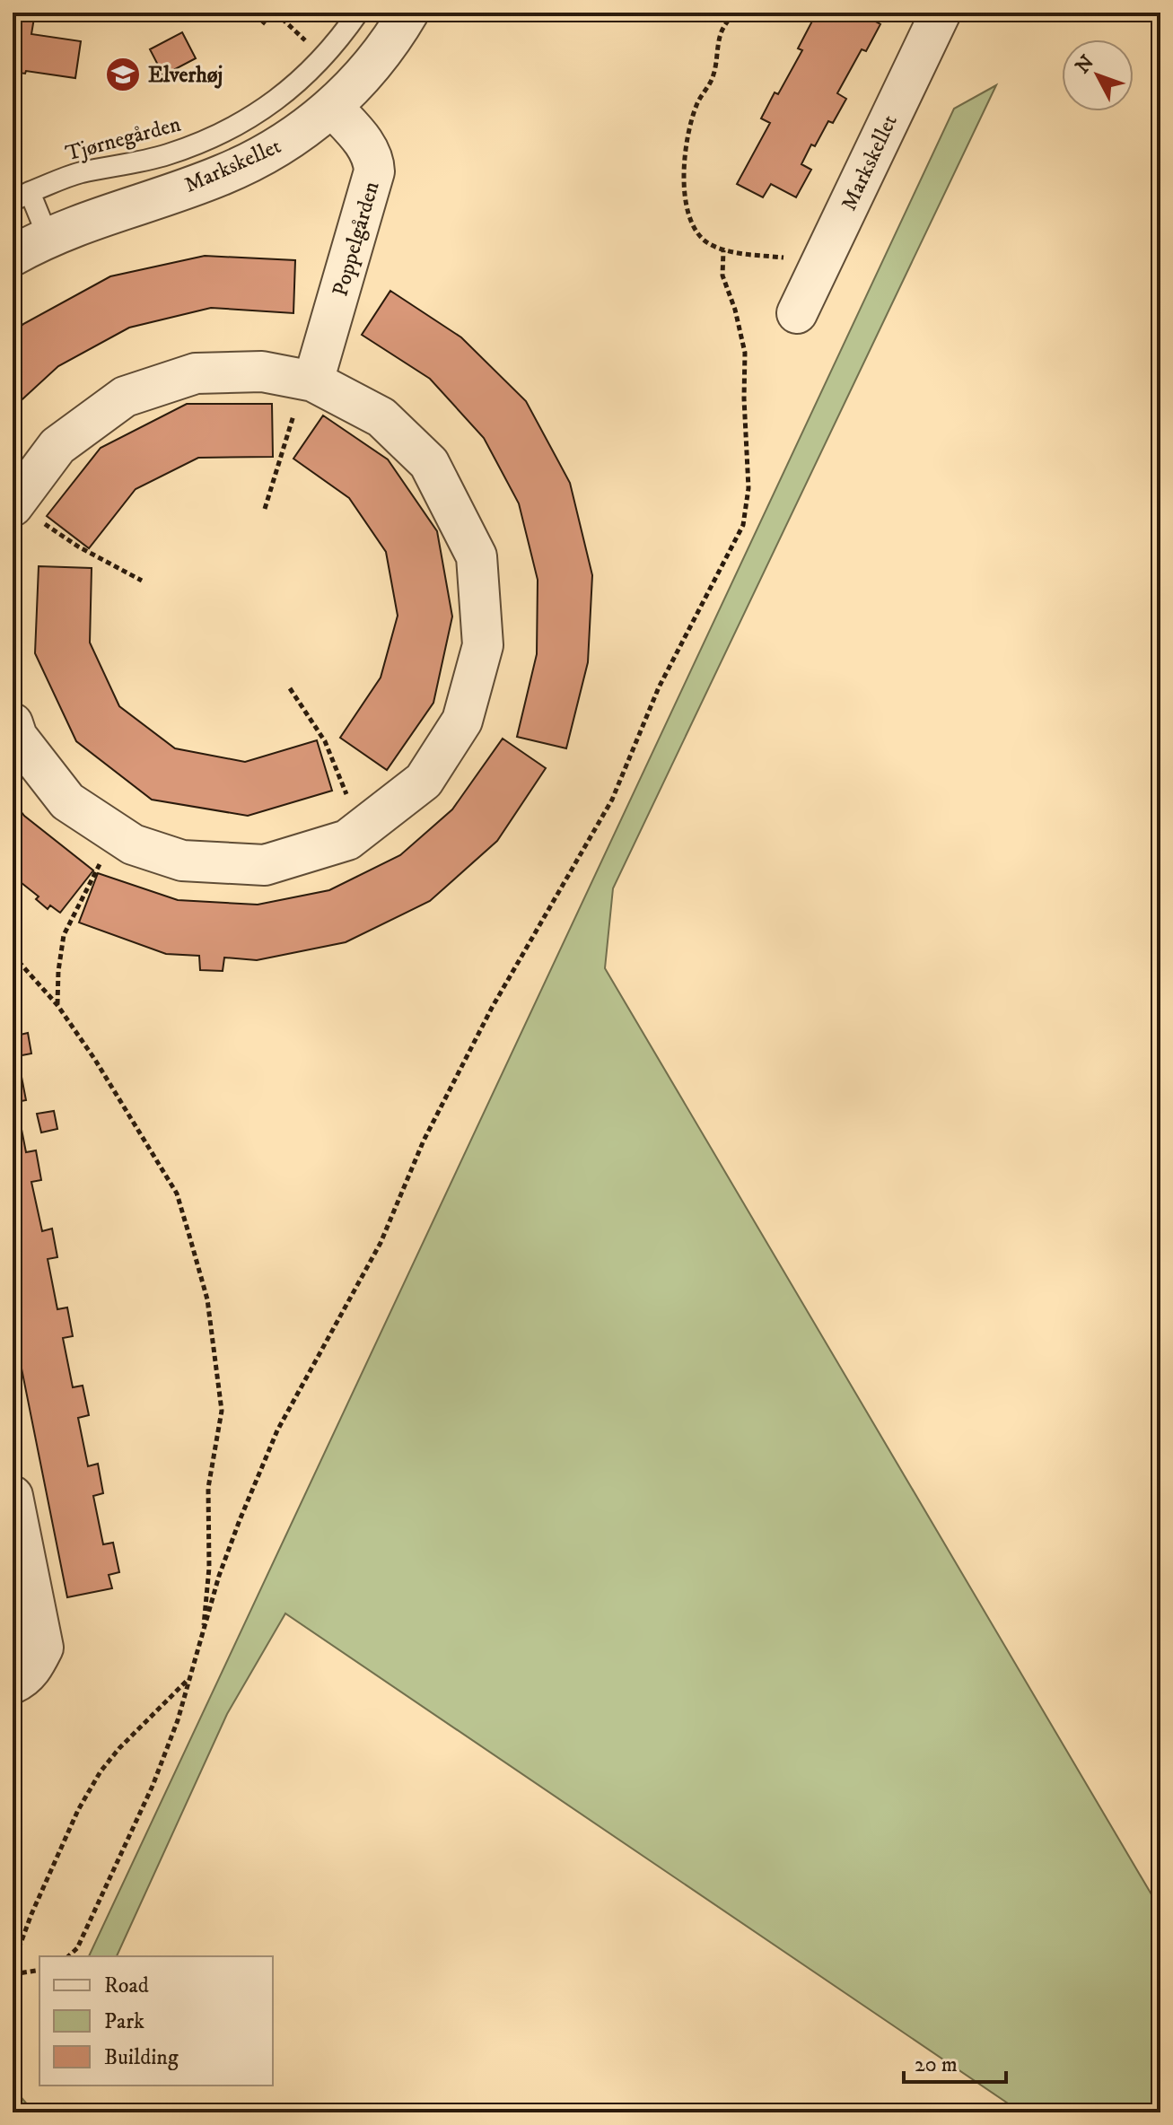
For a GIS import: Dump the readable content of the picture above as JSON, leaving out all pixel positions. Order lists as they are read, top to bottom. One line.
{"streets":{"street":["Markskellet","Poppelgården"],"lane":["Tjørnegården"]},"crossings":[["Tjørnegården","Markskellet"],["Markskellet","Poppelgården"]],"places":{"school or university":["Elverhøj"]},"legend":["Road","Park","Building"],"scale_bar":"20 m","north":"top left"}
